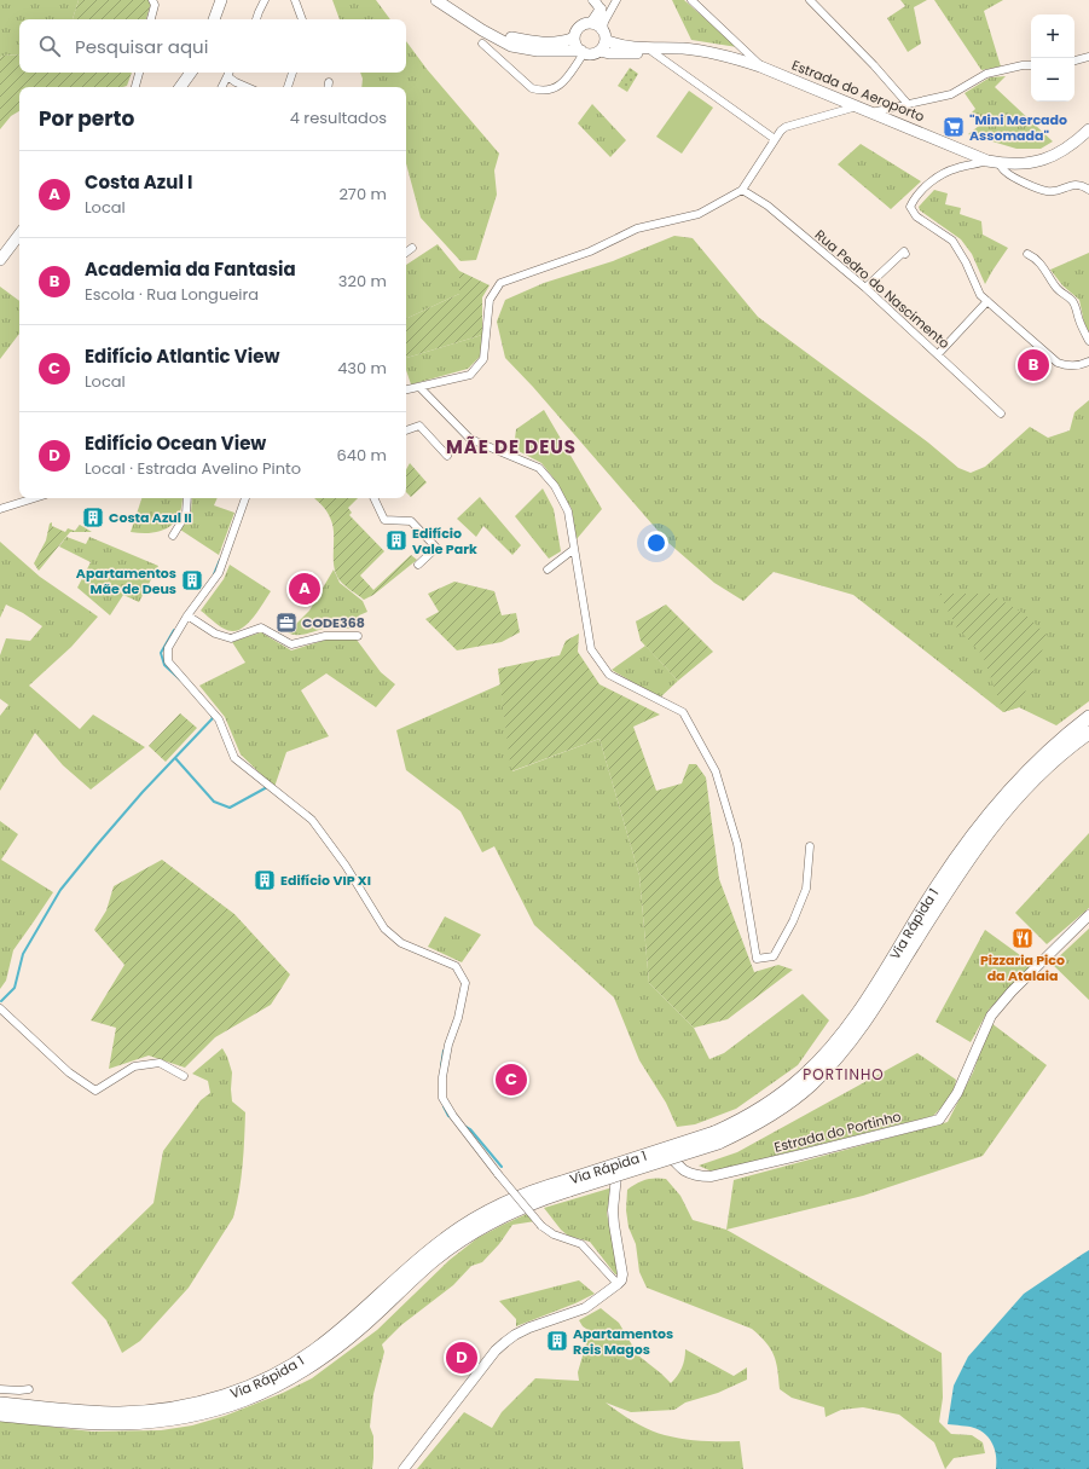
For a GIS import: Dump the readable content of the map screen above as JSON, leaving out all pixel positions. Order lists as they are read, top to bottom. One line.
{"streets":{"highway":["Via Rápida 1"],"main road":["Estrada do Aeroporto"],"street":["Rua Pedro do Nascimento","Estrada do Portinho"]},"districts":["MÃE DE DEUS","PORTINHO"],"places":{"supermarket":["\"Mini Mercado Assomada\""],"building":["Costa Azul II","Edifício Vale Park","Apartamentos Mãe de Deus","Edifício VIP XI","Apartamentos Reis Magos"],"office":["CODE368"],"restaurant":["Pizzaria Pico da Atalaia"]},"page":{"map_buttons":["+","−"],"search":"Pesquisar aqui","heading":["Por perto","4 resultados"],"list":[{"mark":"A","name":"Costa Azul I","note":"Local","value":"270 m"},{"mark":"B","name":"Academia da Fantasia","note":"Escola · Rua Longueira","value":"320 m"},{"mark":"C","name":"Edifício Atlantic View","note":"Local","value":"430 m"},{"mark":"D","name":"Edifício Ocean View","note":"Local · Estrada Avelino Pinto","value":"640 m"}],"pins":["B","A","C","D"]}}
